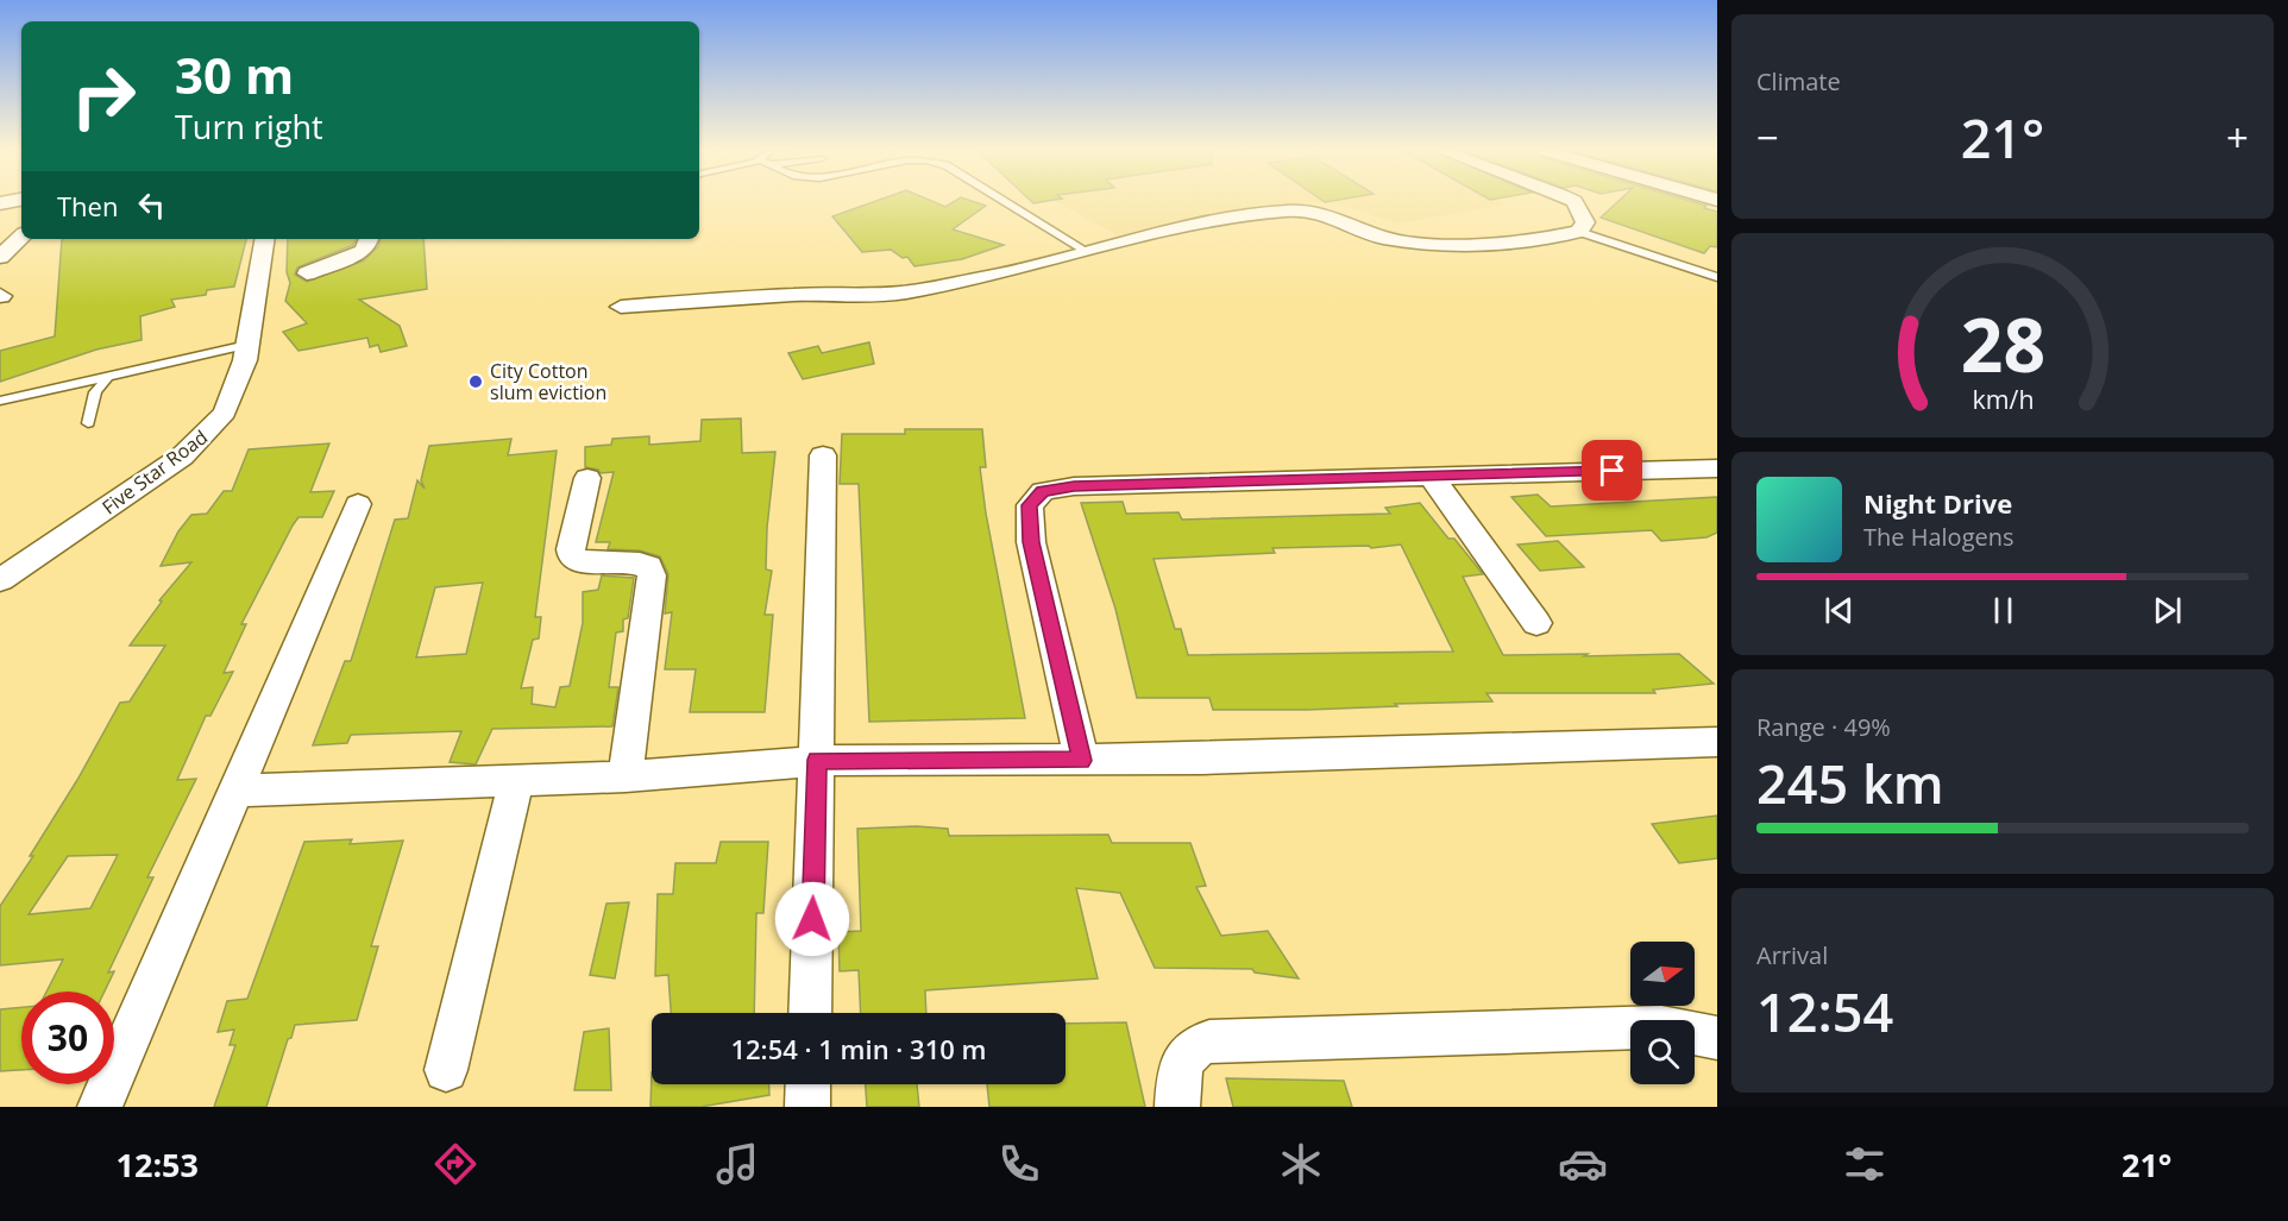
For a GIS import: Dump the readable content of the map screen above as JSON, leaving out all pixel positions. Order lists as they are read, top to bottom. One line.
{"streets":{"street":["Five Star Road"]},"places":["City Cotton slum eviction"],"north":"right","page":{"tile":["Climate",["Range · 49%","245 km"],["Arrival","12:54"]],"turn":["30 m","Turn right"],"heat":["−","21°","+"],"then":"Then","song":["Night Drive","The Halogens"],"limit":"30","trip":"12:54 · 1 min · 310 m","tabs":["12:53","21°"],"gauge":["28","km/h"]}}
